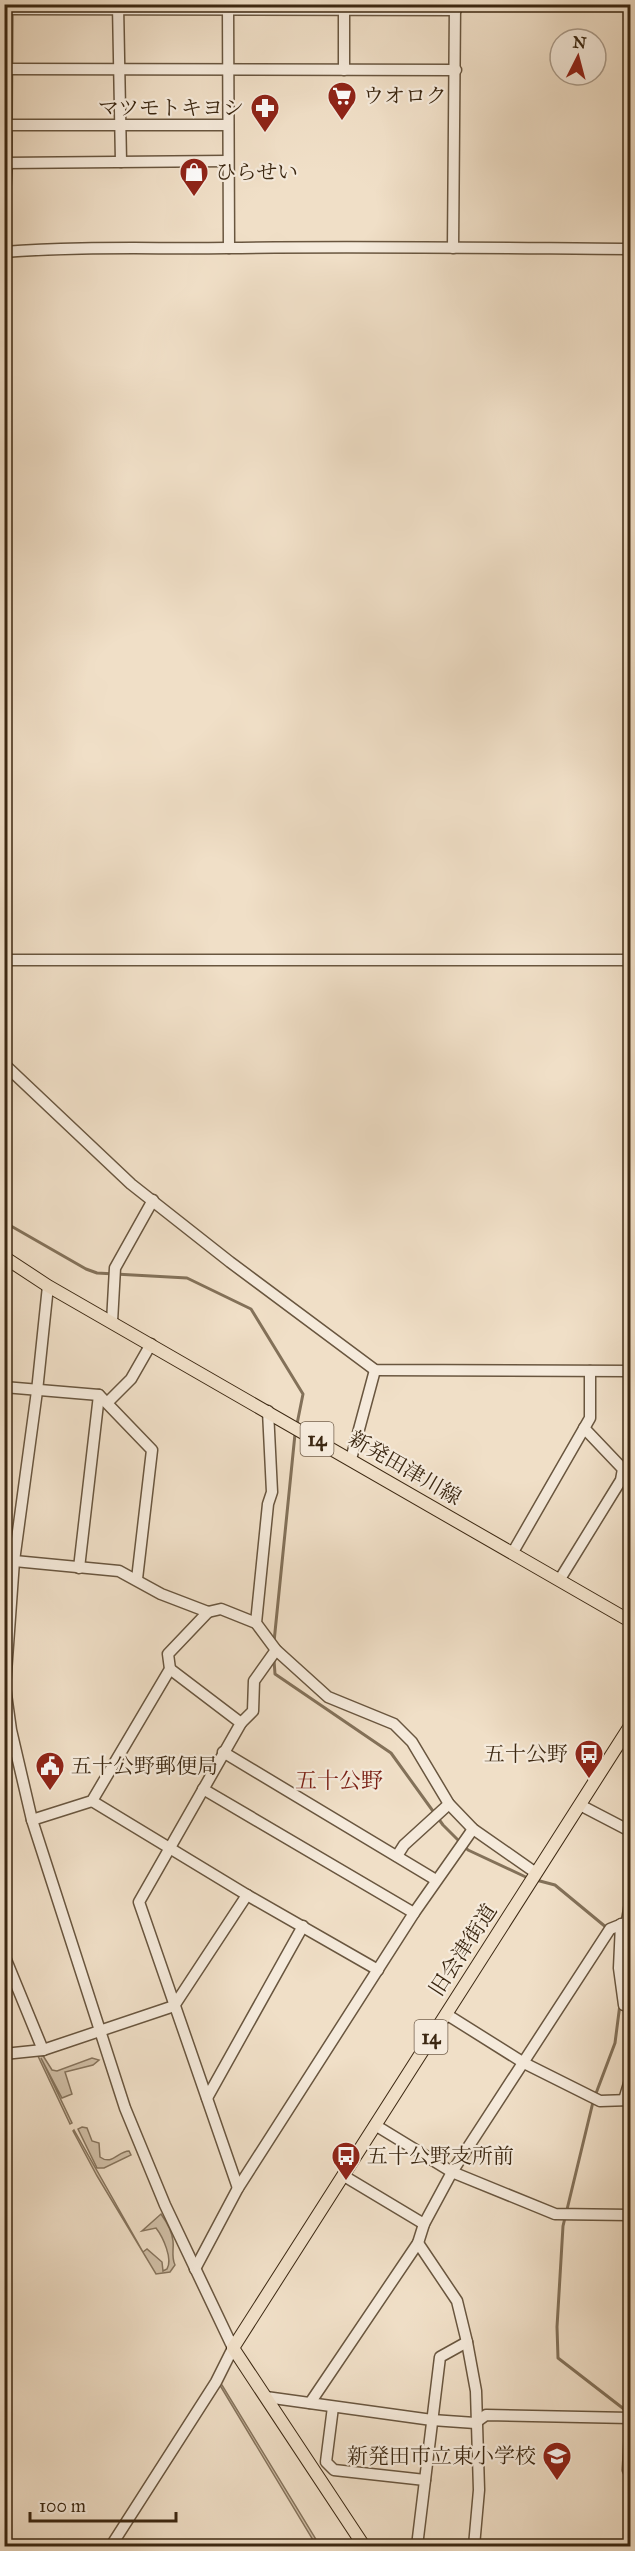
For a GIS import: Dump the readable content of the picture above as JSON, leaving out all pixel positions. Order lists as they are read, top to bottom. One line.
{"streets":{"main road":["14","新発田津川線","旧会津街道"]},"districts":["五十公野"],"places":{"supermarket":["ウオロク"],"pharmacy":["マツモトキヨシ"],"shop":["ひらせい"],"bus stop":["五十公野","五十公野支所前"],"public building":["五十公野郵便局"],"school or university":["新発田市立東小学校"]},"scale_bar":"100 m","north":"top"}
